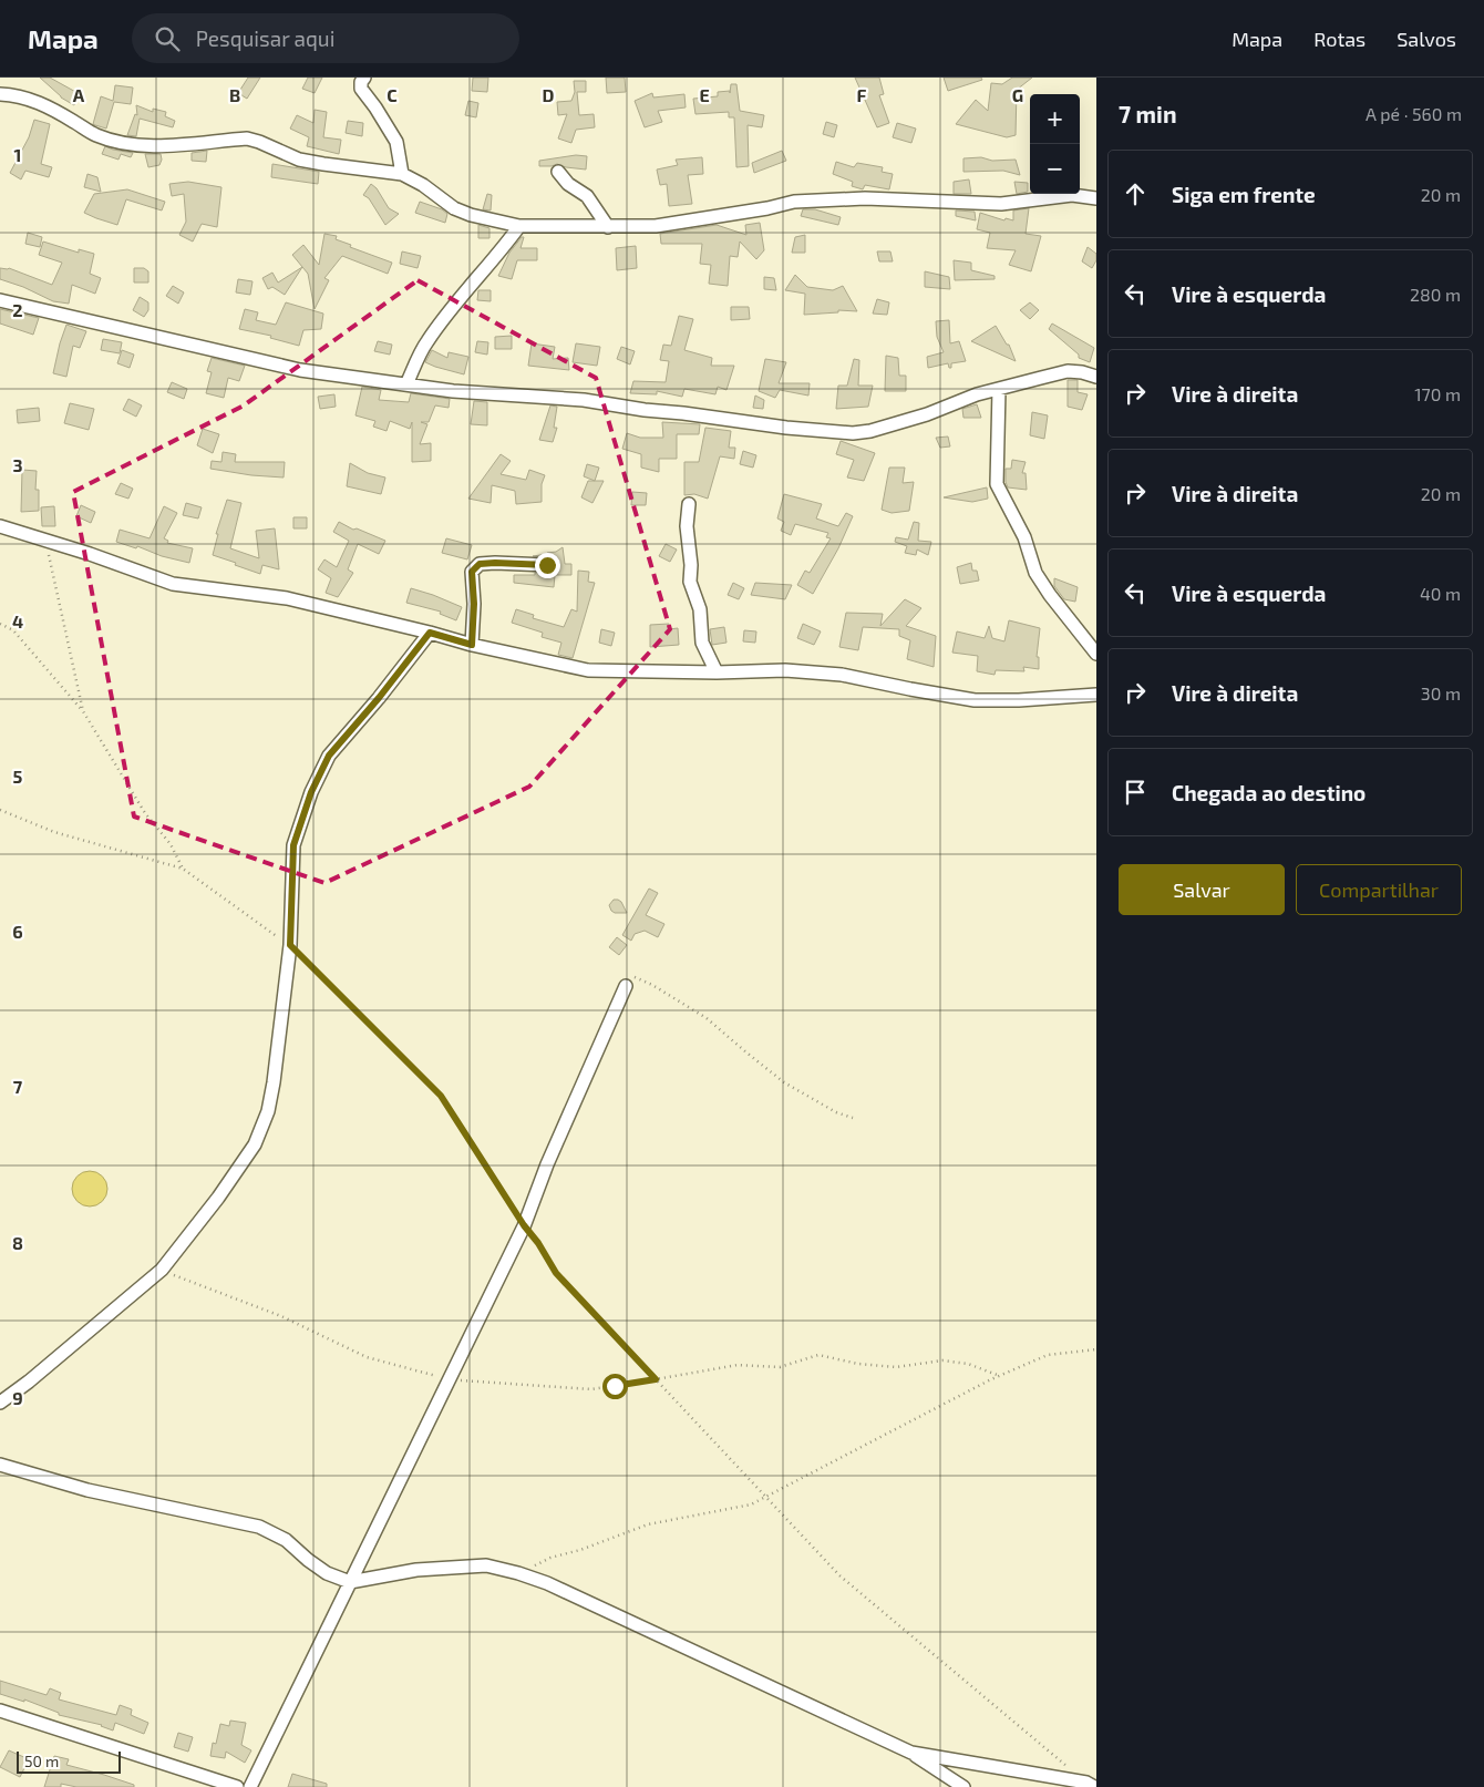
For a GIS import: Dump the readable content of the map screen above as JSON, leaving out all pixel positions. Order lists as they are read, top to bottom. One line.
{"scale_bar":"50 m","page":{"header":"Mapa","search":"Pesquisar aqui","nav":["Mapa","Rotas","Salvos"],"heading":["7 min","A pé · 560 m"],"map_buttons":["+","−"],"list":[["Siga em frente","20 m"],["Vire à esquerda","280 m"],["Vire à direita","170 m"],["Vire à direita","20 m"],["Vire à esquerda","40 m"],["Vire à direita","30 m"],"Chegada ao destino"],"buttons":["Salvar","Compartilhar"],"scale":"50 m"},"grid":{"columns":["A","B","C","D","E","F","G"],"rows":["1","2","3","4","5","6","7","8","9"]}}
